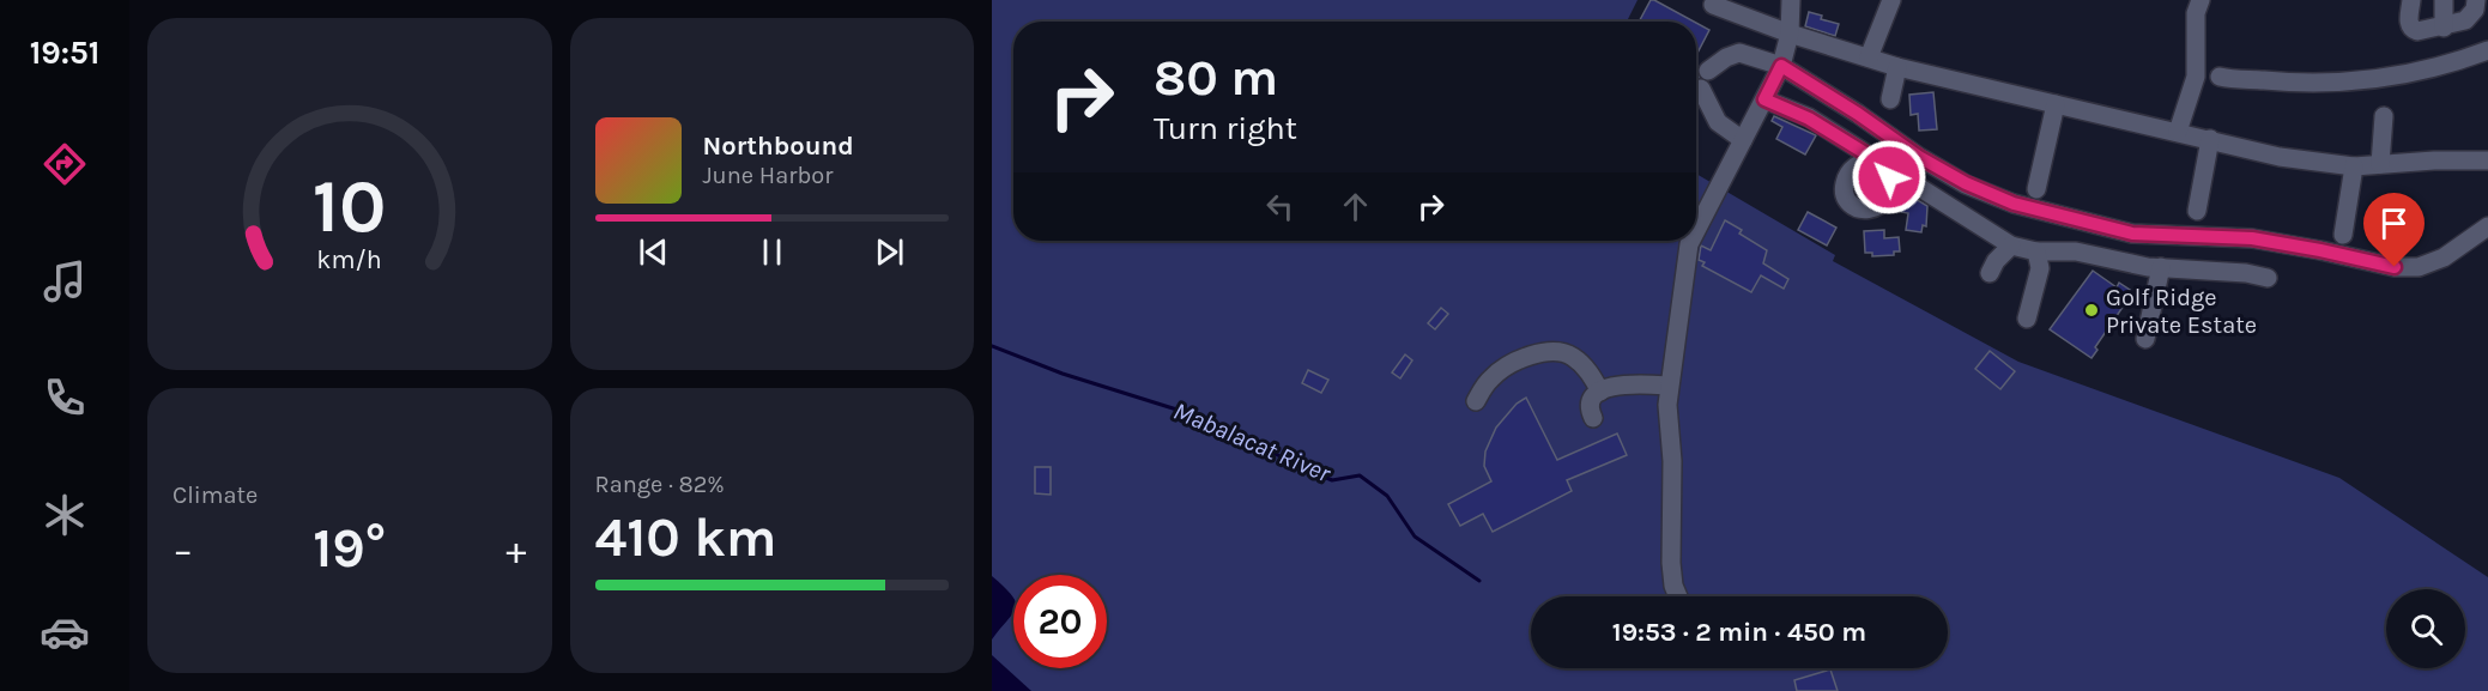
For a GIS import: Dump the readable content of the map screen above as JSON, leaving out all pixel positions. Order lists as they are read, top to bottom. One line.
{"water":["Mabalacat River"],"places":["Golf Ridge Private Estate"],"page":{"tabs":"19:51","turn":["80 m","Turn right"],"song":["Northbound","June Harbor"],"tile":["Climate",["Range · 82%","410 km"]],"heat":["−","19°","+"],"limit":"20","trip":"19:53 · 2 min · 450 m","gauge":["10","km/h"]}}
